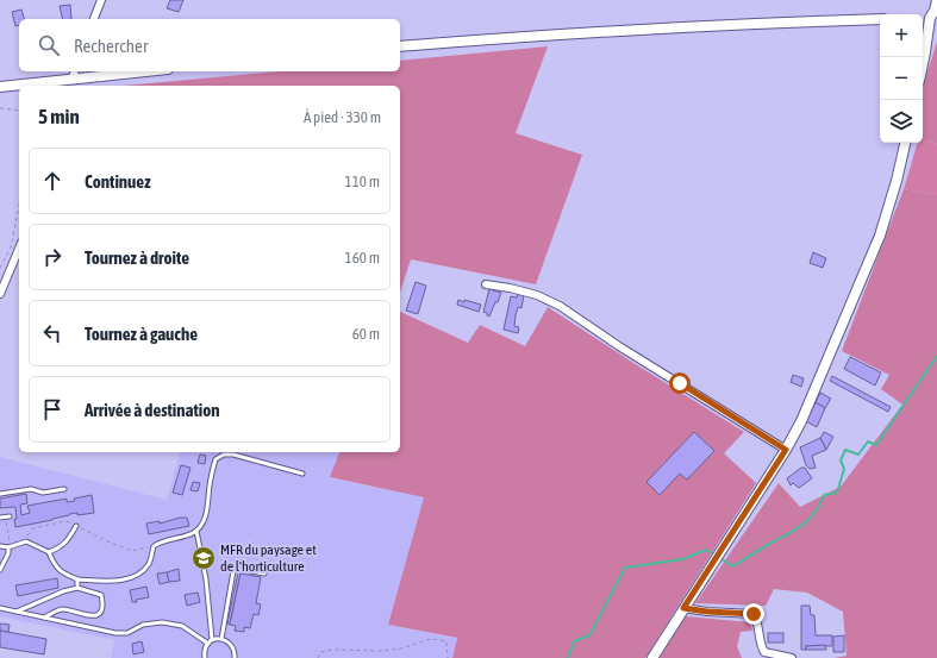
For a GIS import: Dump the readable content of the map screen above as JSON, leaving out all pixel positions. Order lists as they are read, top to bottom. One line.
{"places":{"school or university":["MFR du paysage et de l'horticulture"]},"page":{"map_buttons":["+","−"],"search":"Rechercher","heading":["5 min","À pied · 330 m"],"list":[["Continuez","110 m"],["Tournez à droite","160 m"],["Tournez à gauche","60 m"],"Arrivée à destination"]}}
